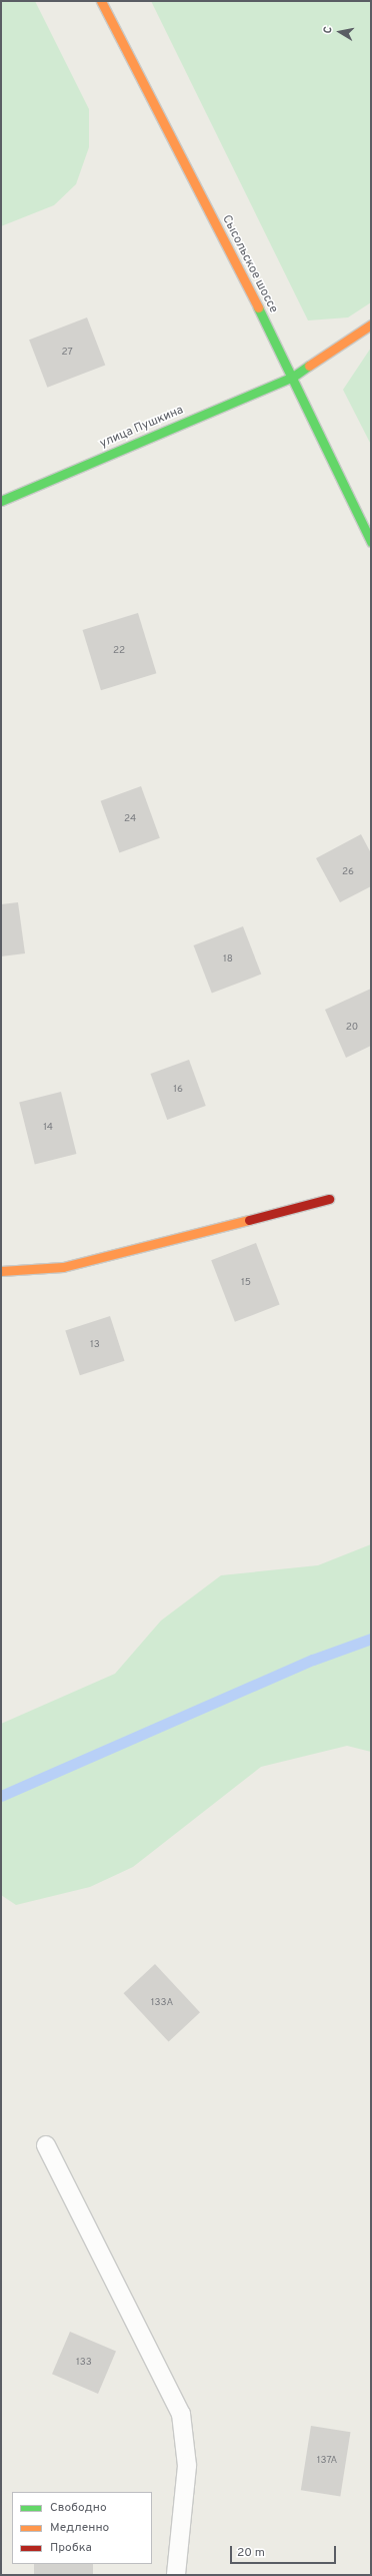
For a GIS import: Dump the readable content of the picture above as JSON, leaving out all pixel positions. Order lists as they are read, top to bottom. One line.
{"streets":{"main road":["Сысольское шоссе","улица Пушкина"]},"crossings":[["Сысольское шоссе","улица Пушкина"]],"house_numbers":["27","22","24","26","18","20","16","14","15","13","133А","133","137А"],"legend":["Свободно","Медленно","Пробка"],"scale_bar":"20 m","north":"left"}
